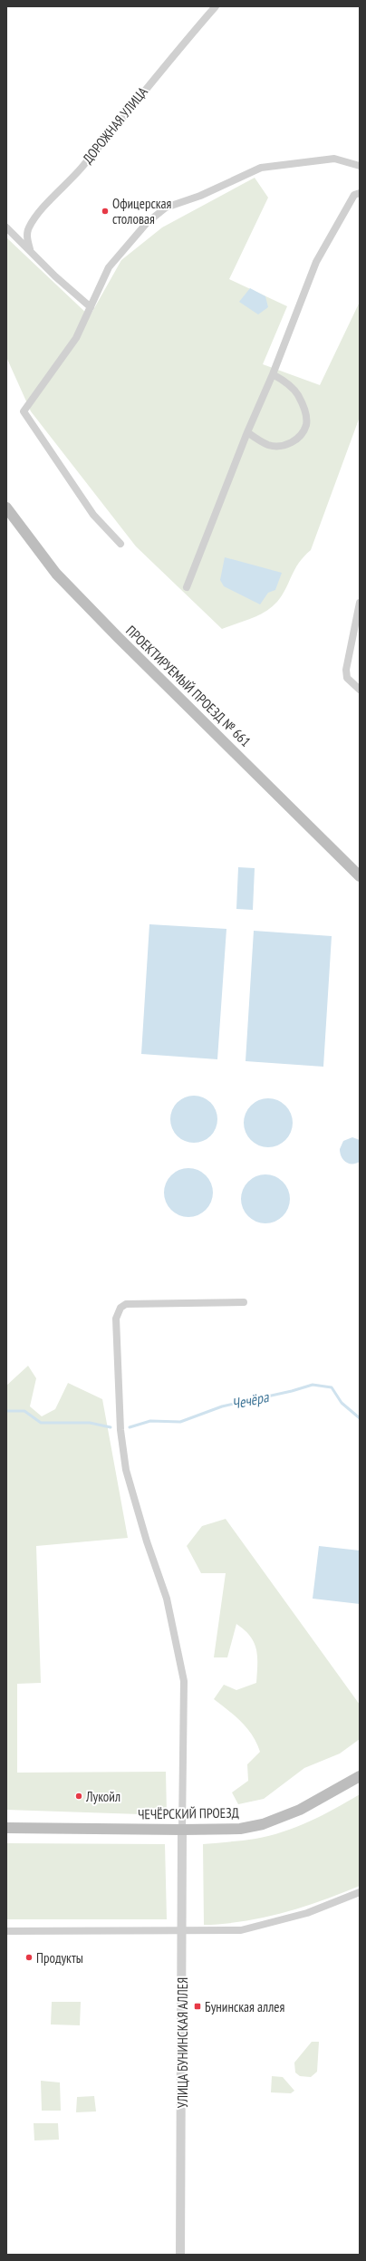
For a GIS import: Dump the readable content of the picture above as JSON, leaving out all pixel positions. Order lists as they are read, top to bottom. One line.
{"streets":{"main road":["ПРОЕКТИРУЕМЫЙ ПРОЕЗД № 661","ЧЕЧЁРСКИЙ ПРОЕЗД"],"street":["ДОРОЖНАЯ УЛИЦА","УЛИЦА БУНИНСКАЯ АЛЛЕЯ"]},"crossings":[["ЧЕЧЁРСКИЙ ПРОЕЗД","УЛИЦА БУНИНСКАЯ АЛЛЕЯ"]],"water":["Чечёра"],"places":{"other":["Офицерская столовая","Лукойл","Продукты"],"transit":["Бунинская аллея"]}}
